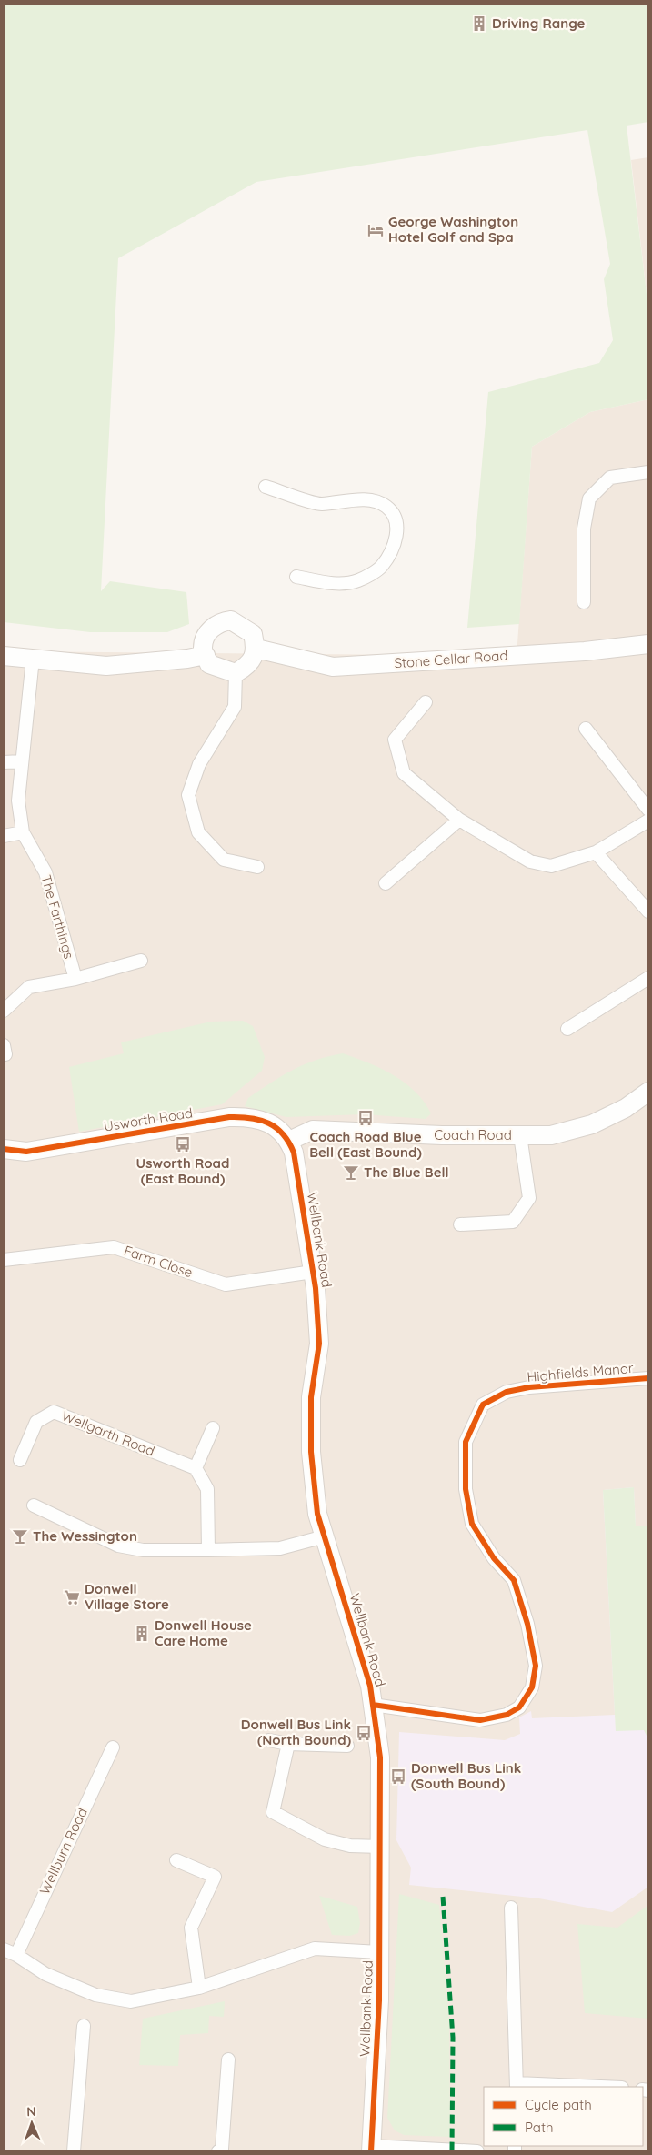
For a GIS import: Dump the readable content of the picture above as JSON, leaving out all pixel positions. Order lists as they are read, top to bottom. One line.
{"streets":{"street":["Stone Cellar Road","The Farthings","Usworth Road","Coach Road","Wellbank Road","Farm Close","Highfields Manor","Wellgarth Road","Wellburn Road"]},"crossings":[["Usworth Road","Coach Road"],["Usworth Road","Wellbank Road"],["Coach Road","Wellbank Road"],["Wellbank Road","Farm Close"],["Wellbank Road","Highfields Manor"]],"places":{"building":["Driving Range","Donwell House Care Home"],"hotel":["George Washington Hotel Golf and Spa"],"bus stop":["Coach Road Blue Bell (East Bound)","Usworth Road (East Bound)","Donwell Bus Link (North Bound)","Donwell Bus Link (South Bound)"],"bar":["The Blue Bell","The Wessington"],"supermarket":["Donwell Village Store"]},"legend":["Cycle path","Path"],"north":"top"}
